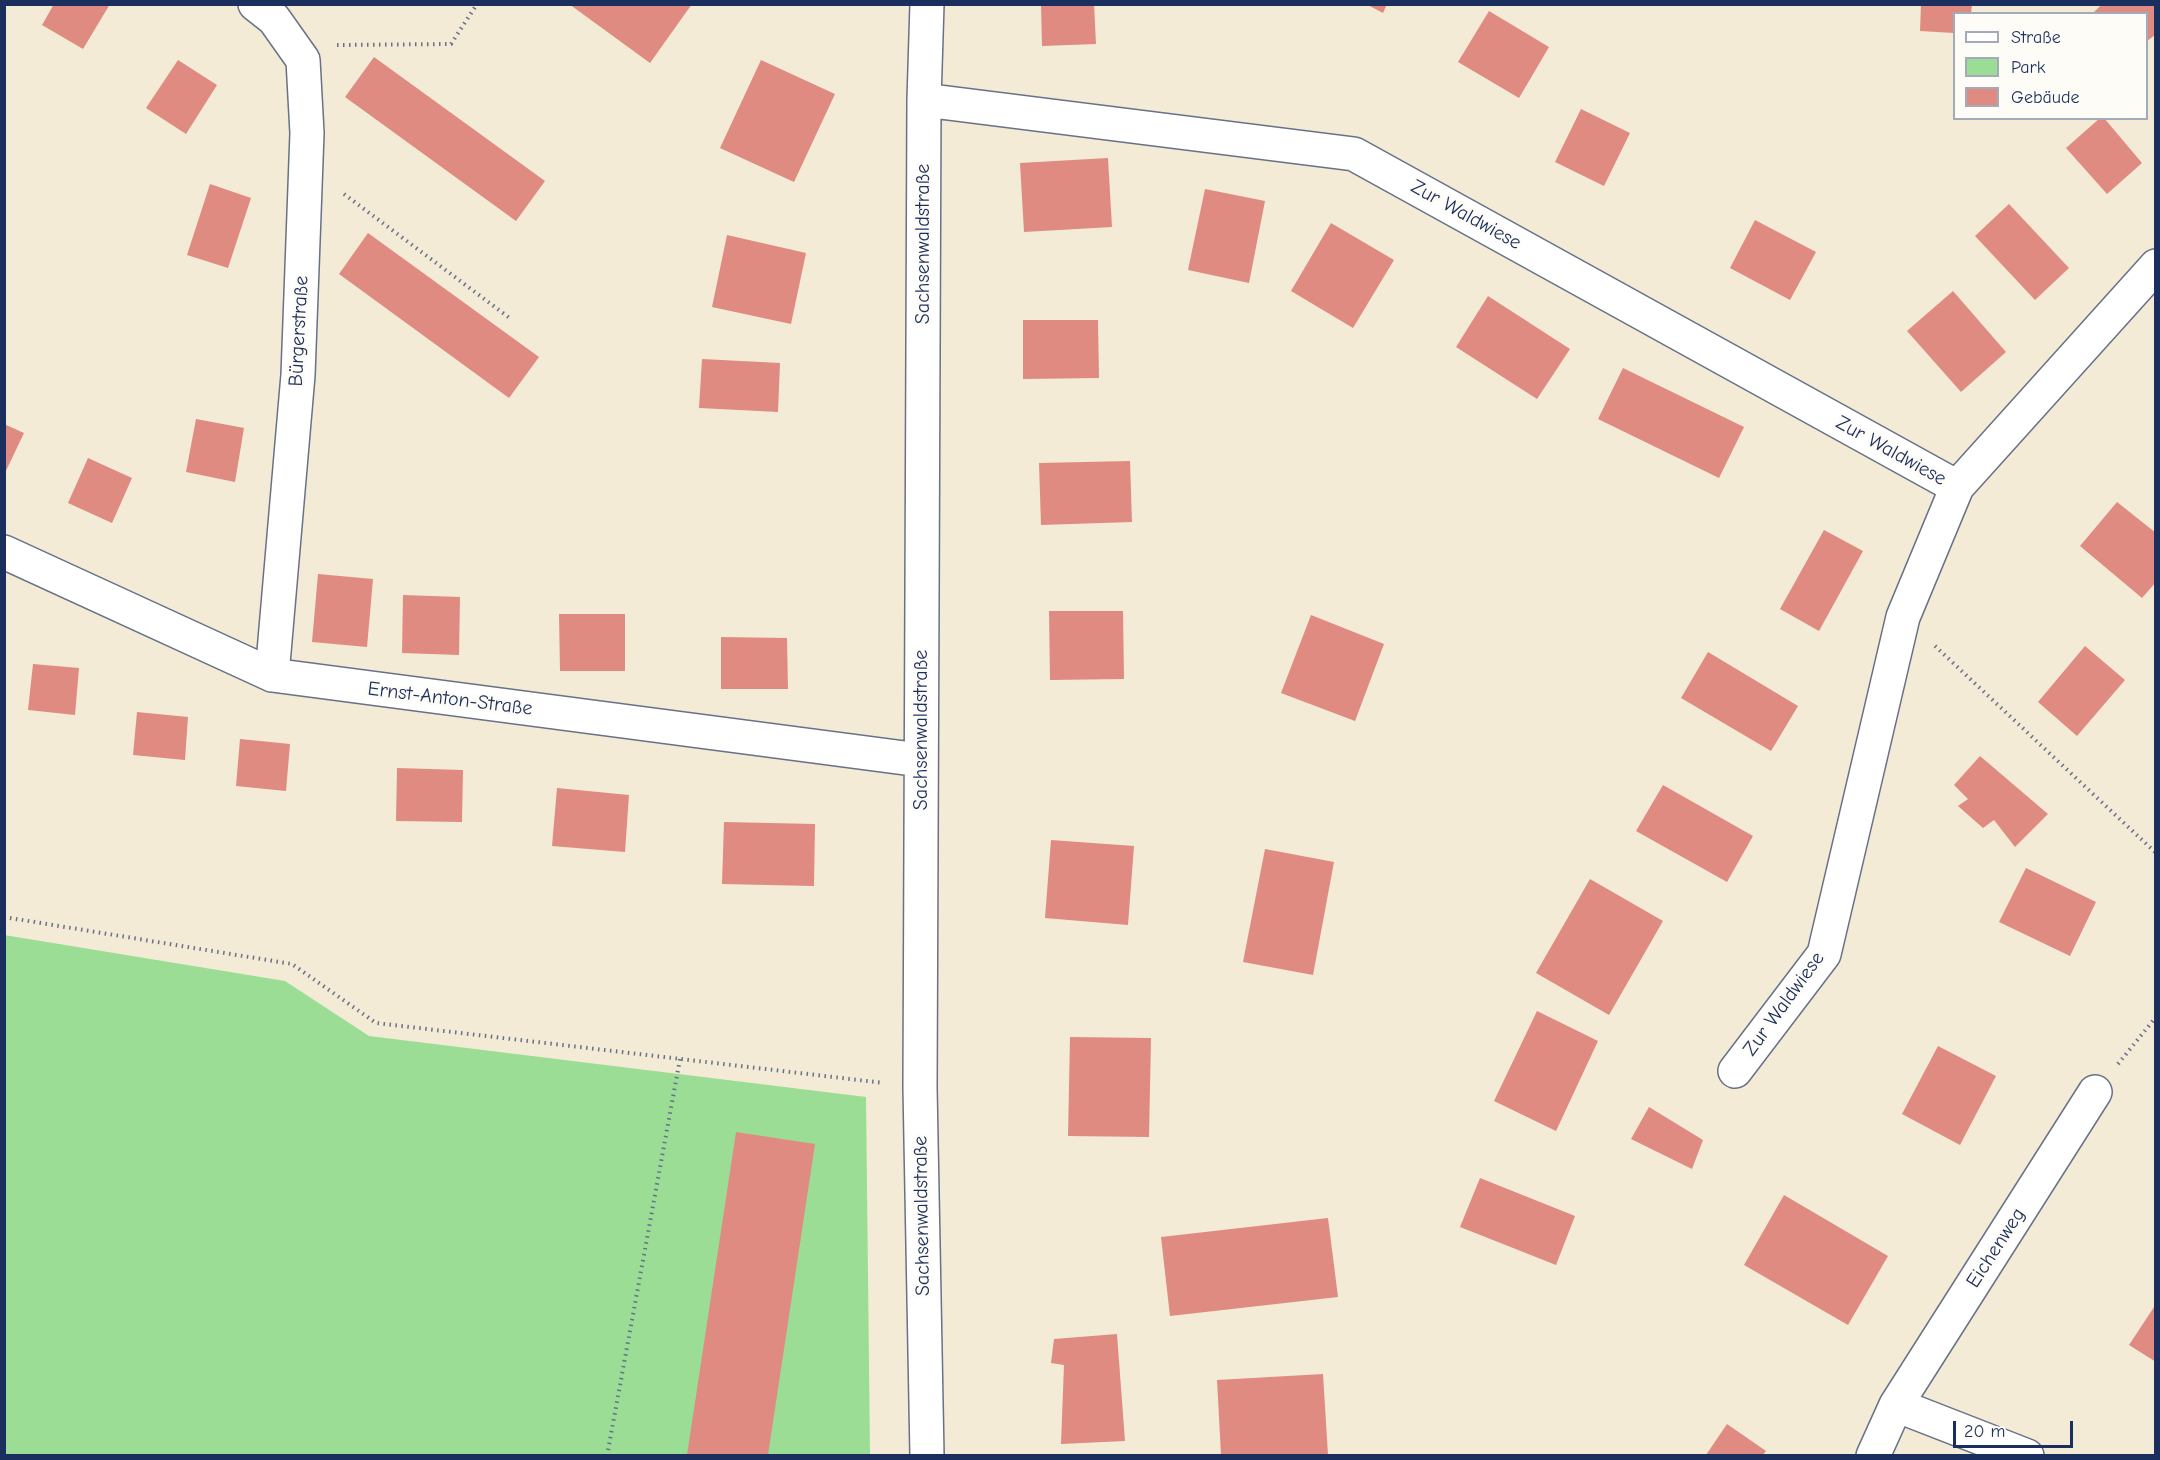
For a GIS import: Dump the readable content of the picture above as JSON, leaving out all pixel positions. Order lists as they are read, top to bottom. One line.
{"streets":{"street":["Zur Waldwiese","Sachsenwaldstraße","Bürgerstraße","Ernst-Anton-Straße","Eichenweg"]},"crossings":[["Zur Waldwiese","Sachsenwaldstraße"],["Sachsenwaldstraße","Ernst-Anton-Straße"],["Bürgerstraße","Ernst-Anton-Straße"]],"legend":["Straße","Park","Gebäude"],"scale_bar":"20 m"}
